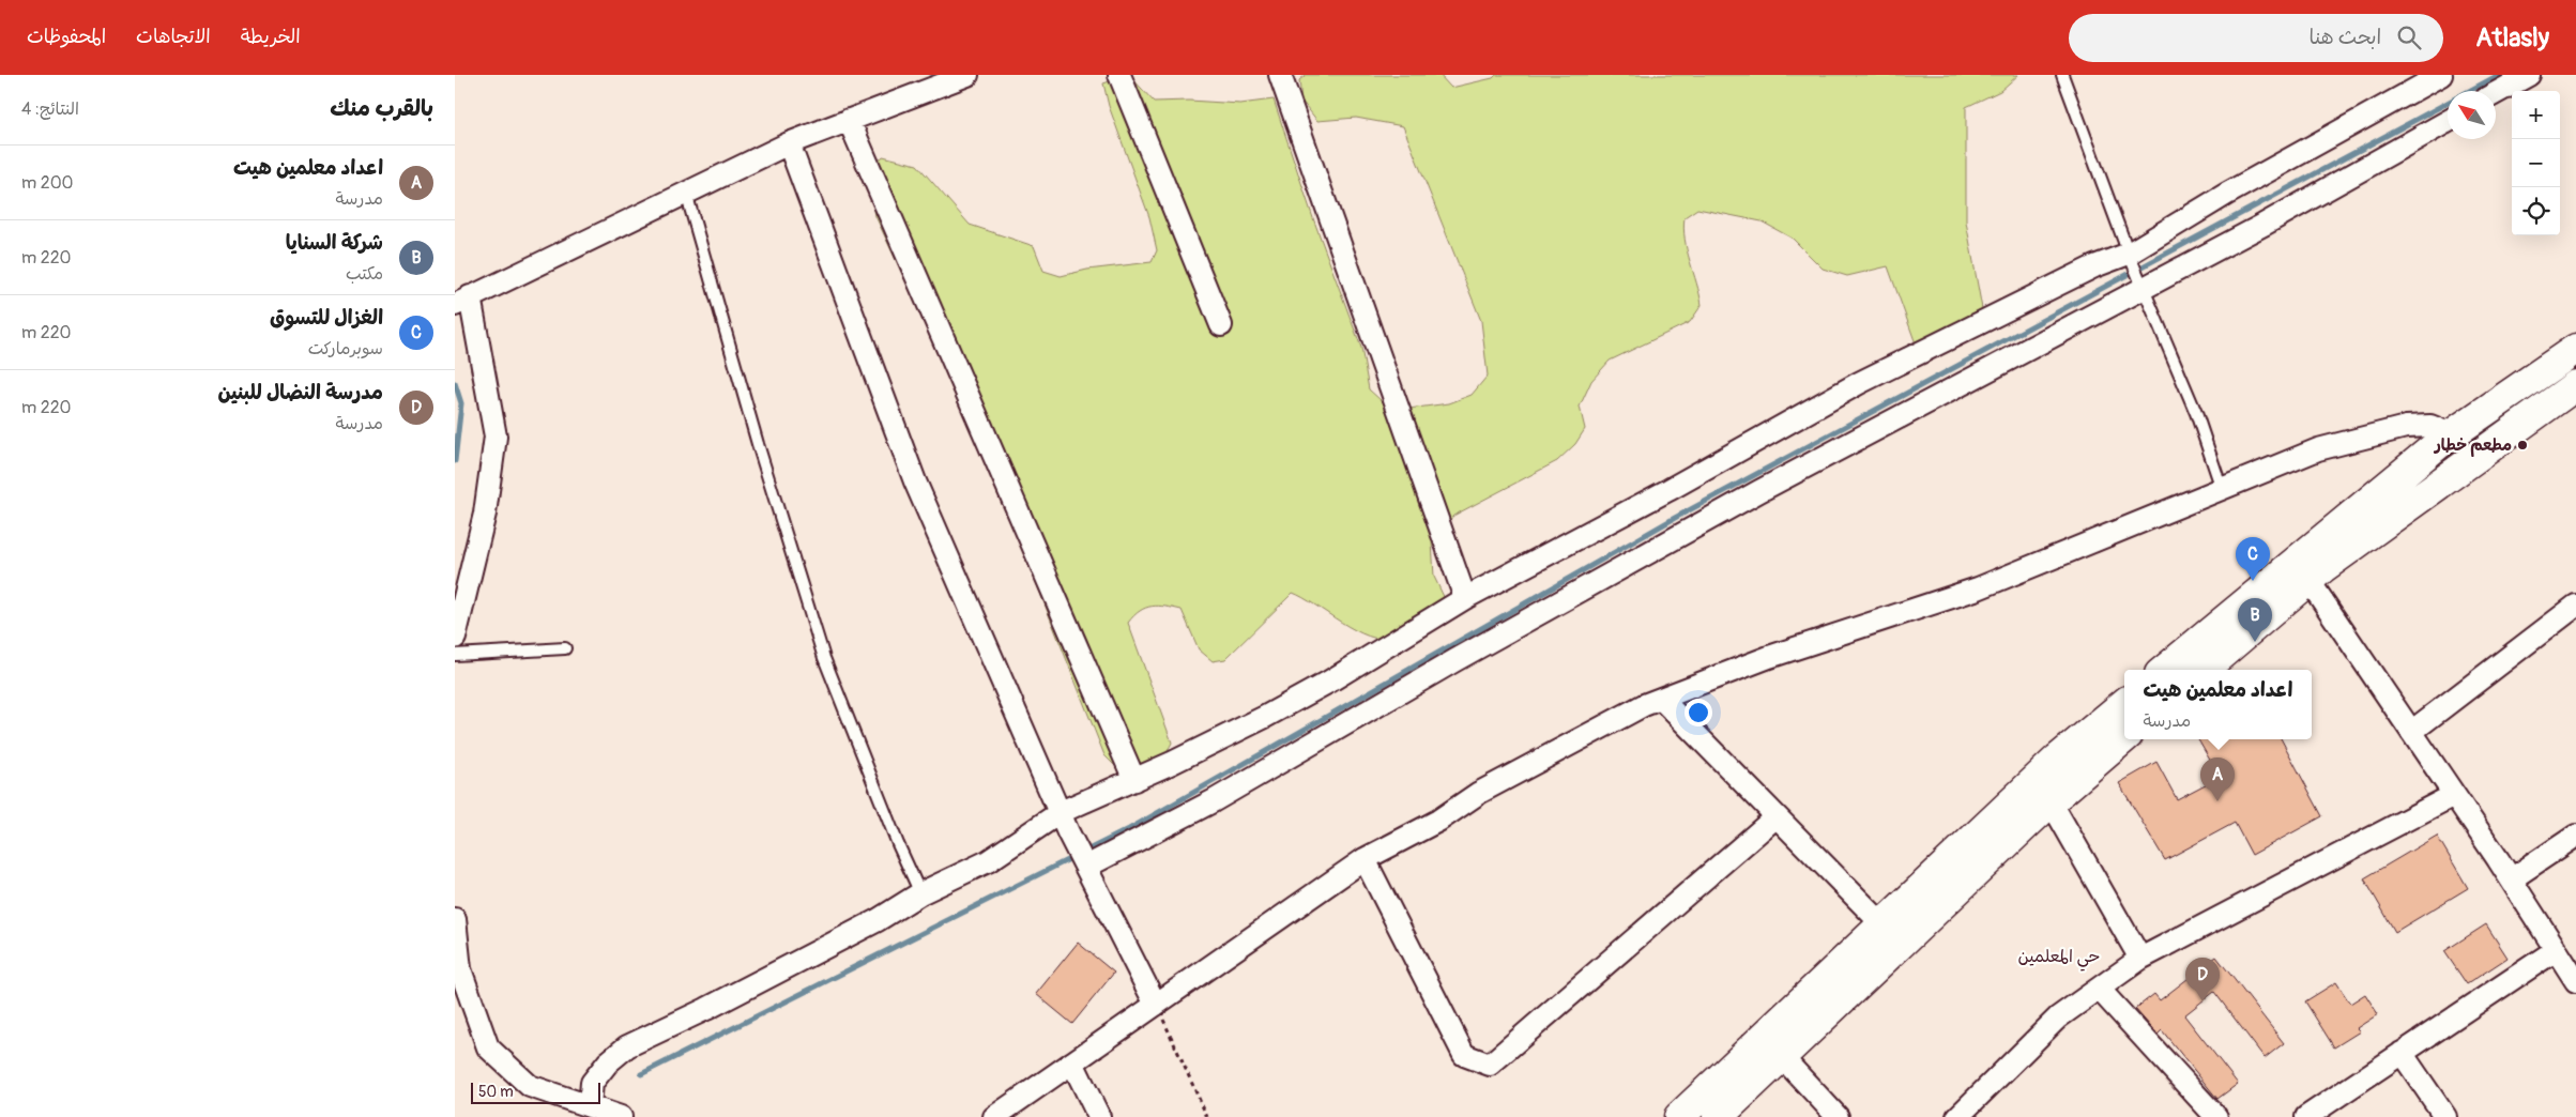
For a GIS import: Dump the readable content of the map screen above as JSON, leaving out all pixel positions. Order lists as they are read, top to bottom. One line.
{"districts":["حي المعلمين"],"places":["مطعم خطار"],"scale_bar":"50 m","north":"top left","page":{"header":"Atlasly","search":"ابحث هنا","nav":["الخريطة","الاتجاهات","المحفوظات"],"heading":["بالقرب منك","النتائج: 4"],"map_buttons":["+","−"],"list":[{"mark":"A","name":"اعداد معلمين هيت","note":"مدرسة","value":"200 m"},{"mark":"B","name":"شركة السنايا","note":"مكتب","value":"220 m"},{"mark":"C","name":"الغزال للتسوق","note":"سوبرماركت","value":"220 m"},{"mark":"D","name":"مدرسة النضال للبنين","note":"مدرسة","value":"220 m"}],"pins":["C","B","A","D"],"popup":["اعداد معلمين هيت","مدرسة"],"scale":"50 m"}}
